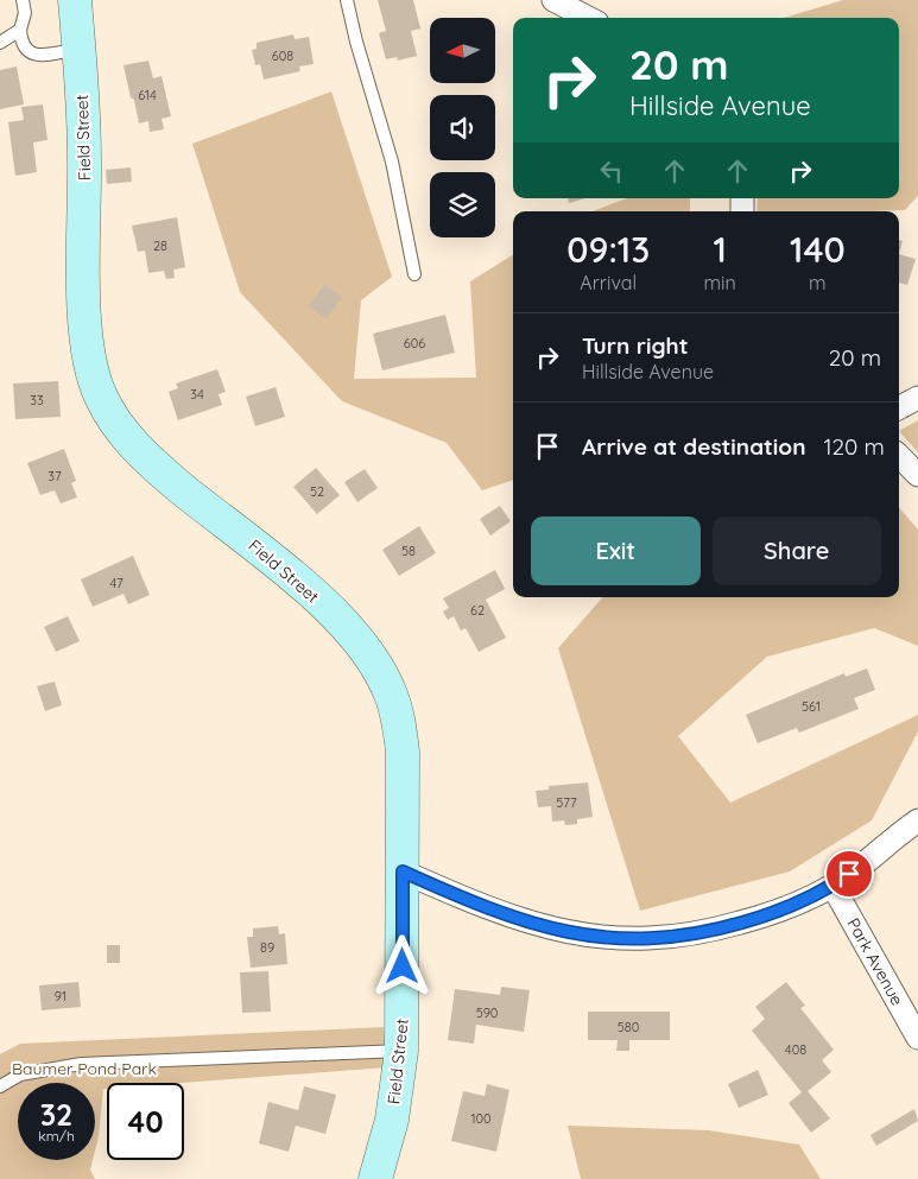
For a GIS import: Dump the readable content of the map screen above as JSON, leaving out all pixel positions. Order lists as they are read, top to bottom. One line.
{"streets":{"street":["Field Street","Park Avenue"]},"parks":["Baumer Pond Park"],"house_numbers":["608","614","28","606","34","33","37","52","58","47","62","561","577","89","91","590","580","408","100"],"north":"left","page":{"turn":["20 m","Hillside Avenue"],"eta":["09:13","Arrival","1","min","140","m"],"list":[{"name":"Turn right","note":"Hillside Avenue","value":"20 m"},{"name":"Arrive at destination","value":"120 m"}],"buttons":["Exit","Share"],"speed":"32 km/h","limit":"40"}}
